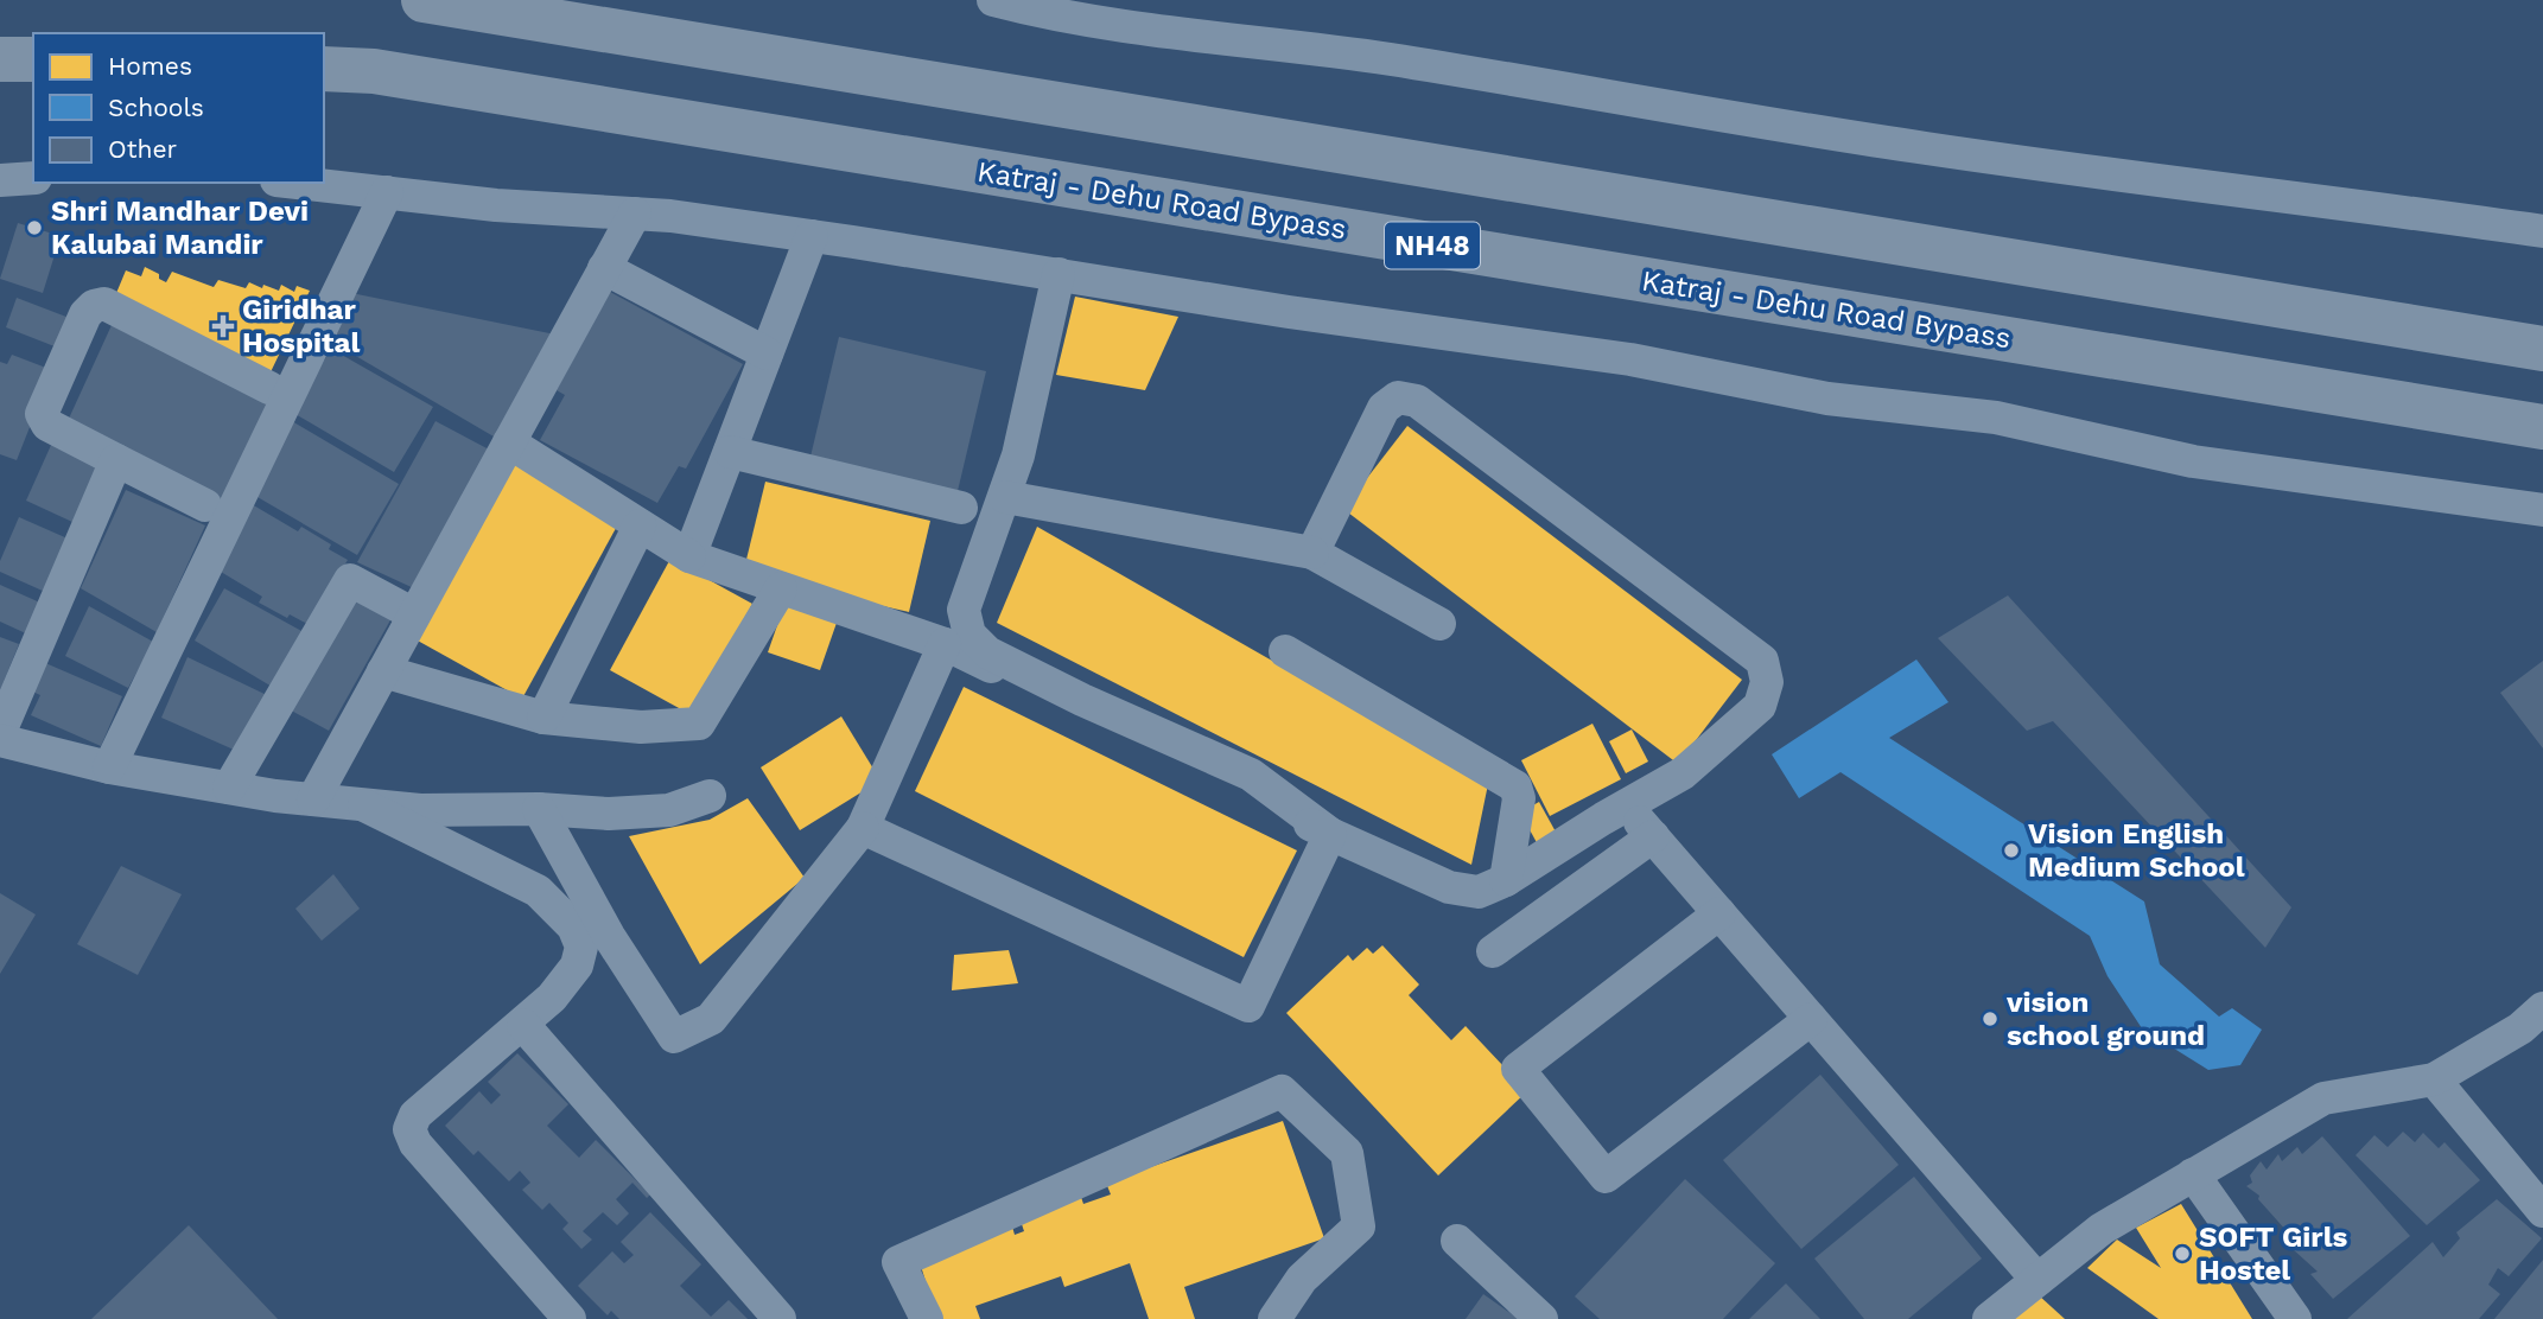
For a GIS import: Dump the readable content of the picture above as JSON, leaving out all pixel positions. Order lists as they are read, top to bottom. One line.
{"streets":{"highway":["Katraj - Dehu Road Bypass","NH48"]},"places":{"other":["Shri Mandhar Devi Kalubai Mandir","Vision English Medium School","vision school ground","SOFT Girls Hostel"],"health":["Giridhar Hospital"]},"legend":["Homes","Schools","Other"]}
